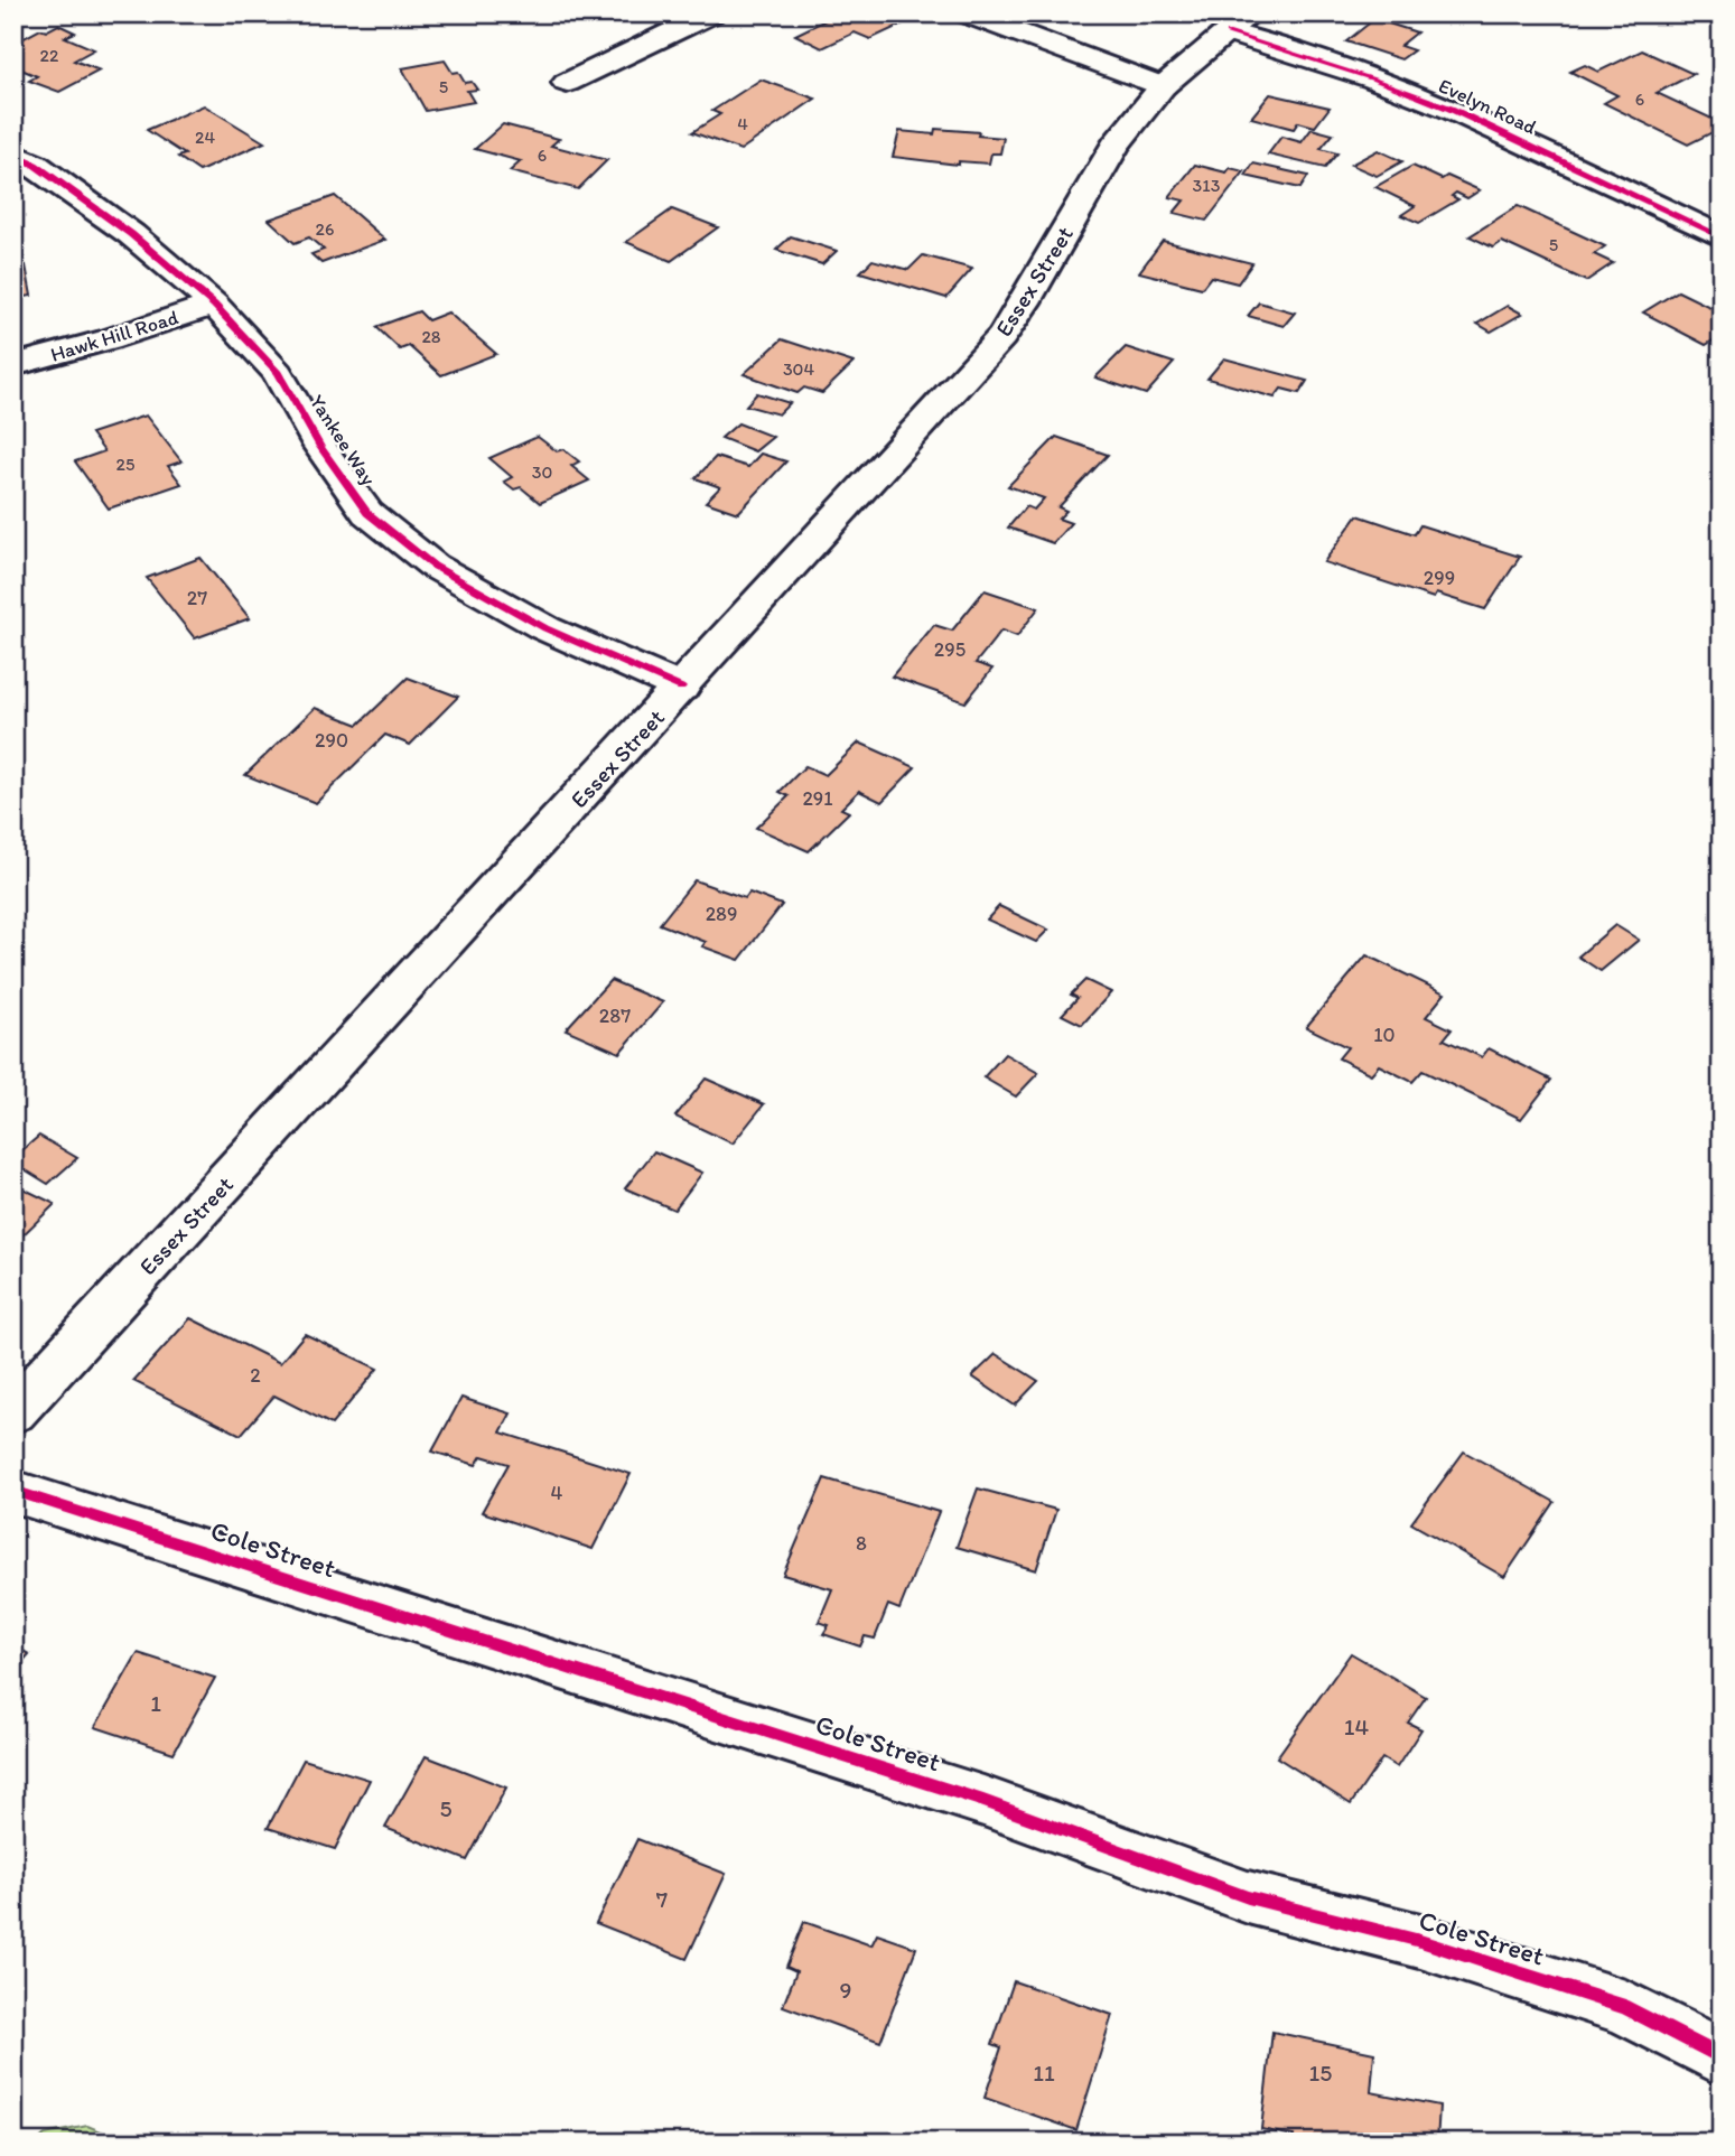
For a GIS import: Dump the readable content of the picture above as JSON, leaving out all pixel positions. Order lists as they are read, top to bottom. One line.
{"streets":{"street":["Evelyn Road","Essex Street","Hawk Hill Road","Yankee Way","Cole Street"]},"crossings":[["Evelyn Road","Essex Street"],["Essex Street","Yankee Way"],["Hawk Hill Road","Yankee Way"]],"house_numbers":["22","5","6","4","24","6","313","26","5","28","304","25","30","299","27","295","290","291","289","287","10","2","4","8","1","14","5","7","9","11","15"]}
